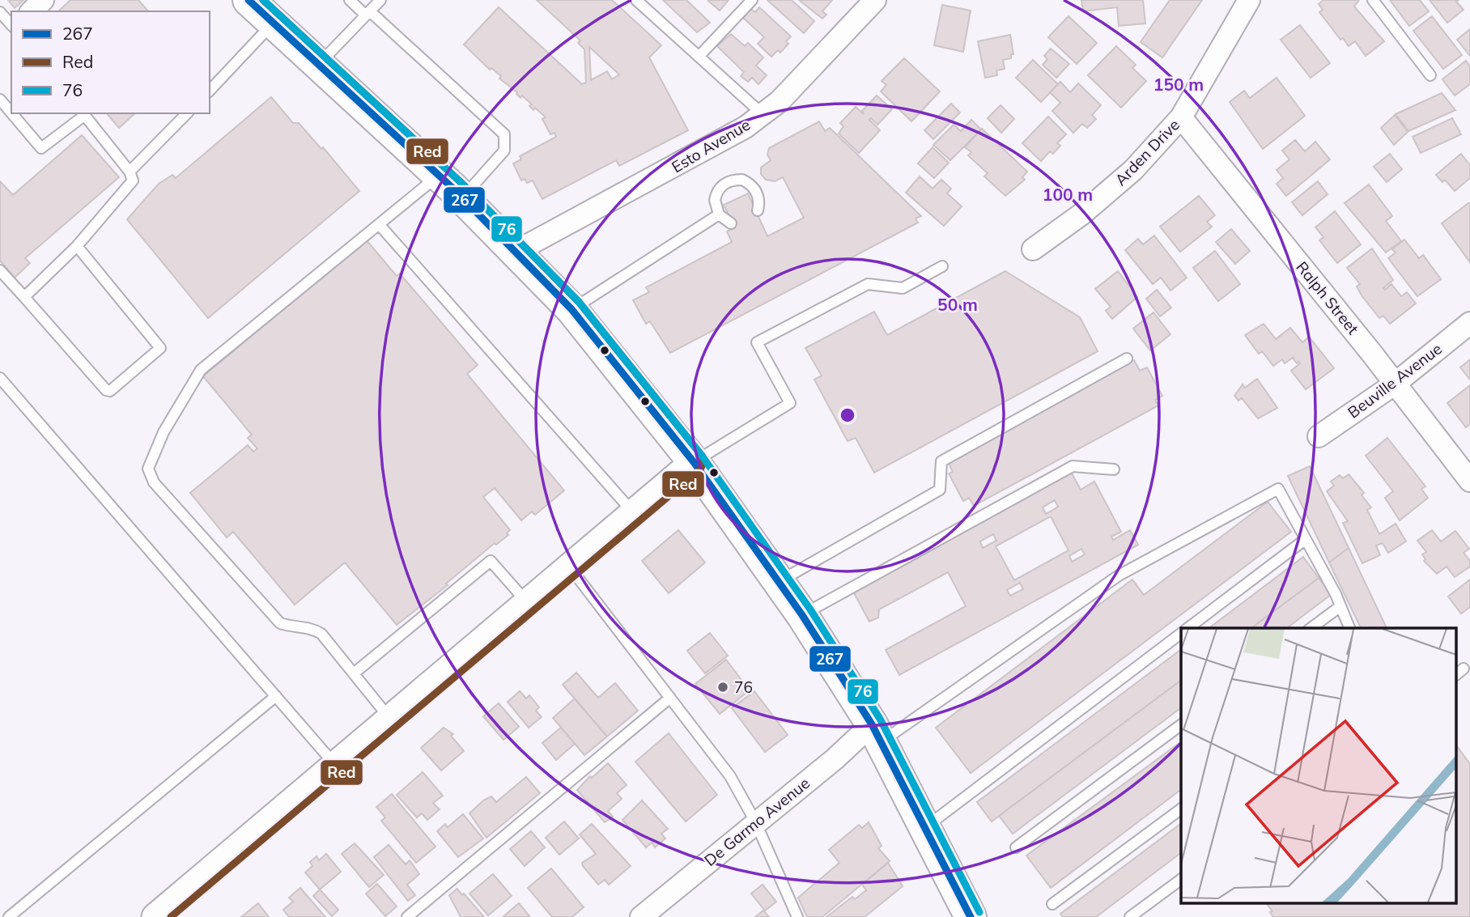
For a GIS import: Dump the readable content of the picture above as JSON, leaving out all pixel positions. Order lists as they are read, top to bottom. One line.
{"streets":{"street":["Esto Avenue","Arden Drive","Ralph Street","Beuville Avenue","De Garmo Avenue"]},"crossings":[["Arden Drive","Ralph Street"],["Ralph Street","Beuville Avenue"]],"places":["76"],"lines":["transit line 267","transit line Red","transit line 76"],"legend":["267","Red","76"],"rings":["150 m","100 m","50 m"]}
